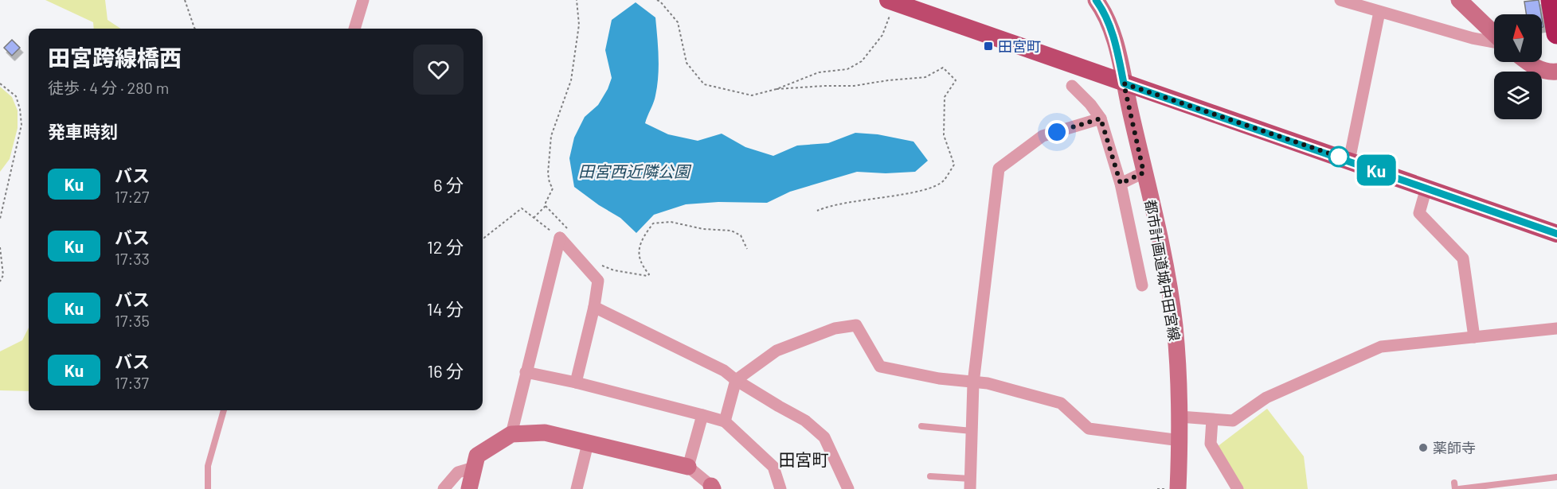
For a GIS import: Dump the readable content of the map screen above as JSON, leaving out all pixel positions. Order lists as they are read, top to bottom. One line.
{"streets":{"street":["都市計画道城中田宮線"]},"districts":["田宮町"],"water":["田宮西近隣公園"],"places":{"transit":["田宮町"],"other":["薬師寺"]},"lines":["bus line Ku"],"north":"top","page":{"on_map":"Ku","heading":[["田宮跨線橋西","徒歩 · 4 分 · 280 m"],"発車時刻"],"list":[{"mark":"Ku","name":"バス","note":"17:27","value":"6 分"},{"mark":"Ku","name":"バス","note":"17:33","value":"12 分"},{"mark":"Ku","name":"バス","note":"17:35","value":"14 分"},{"mark":"Ku","name":"バス","note":"17:37","value":"16 分"}]}}
